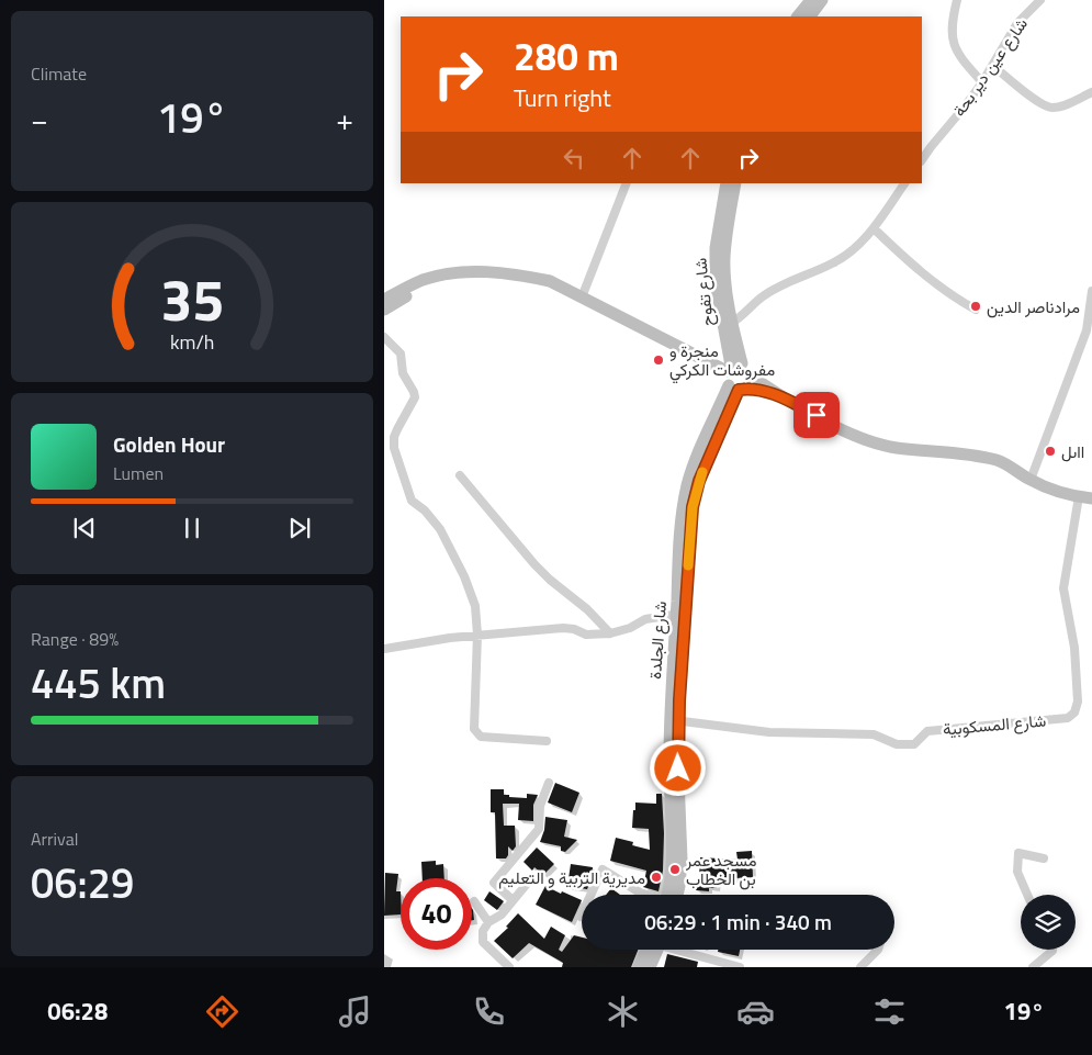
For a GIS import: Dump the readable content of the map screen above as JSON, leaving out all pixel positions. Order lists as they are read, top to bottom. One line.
{"streets":{"street":["شارع عين دير بحة","شارع تفوح","شارع الجلدة","شارع المسكوبية"]},"crossings":[["شارع الجلدة","شارع المسكوبية"]],"places":["مرادناصر الدين","منجرة و مفروشات الكركي","ااىل","مسجد عمر بن الخطاب","مديرية التربية و التعليم"],"page":{"tile":["Climate",["Range · 89%","445 km"],["Arrival","06:29"]],"turn":["280 m","Turn right"],"heat":["−","19°","+"],"song":["Golden Hour","Lumen"],"limit":"40","trip":"06:29 · 1 min · 340 m","tabs":["06:28","19°"],"gauge":["35","km/h"]}}
